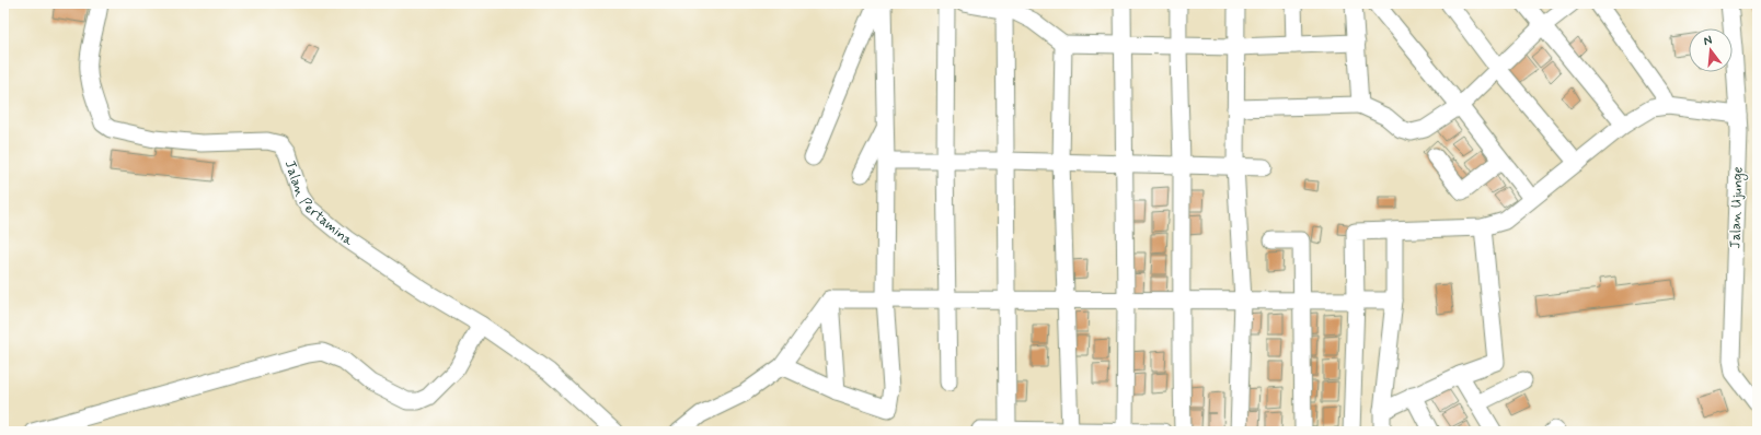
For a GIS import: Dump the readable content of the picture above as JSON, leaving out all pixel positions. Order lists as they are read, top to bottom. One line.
{"streets":{"street":["Jalan Pertamina","Jalan Ujunge"]},"north":"top"}
